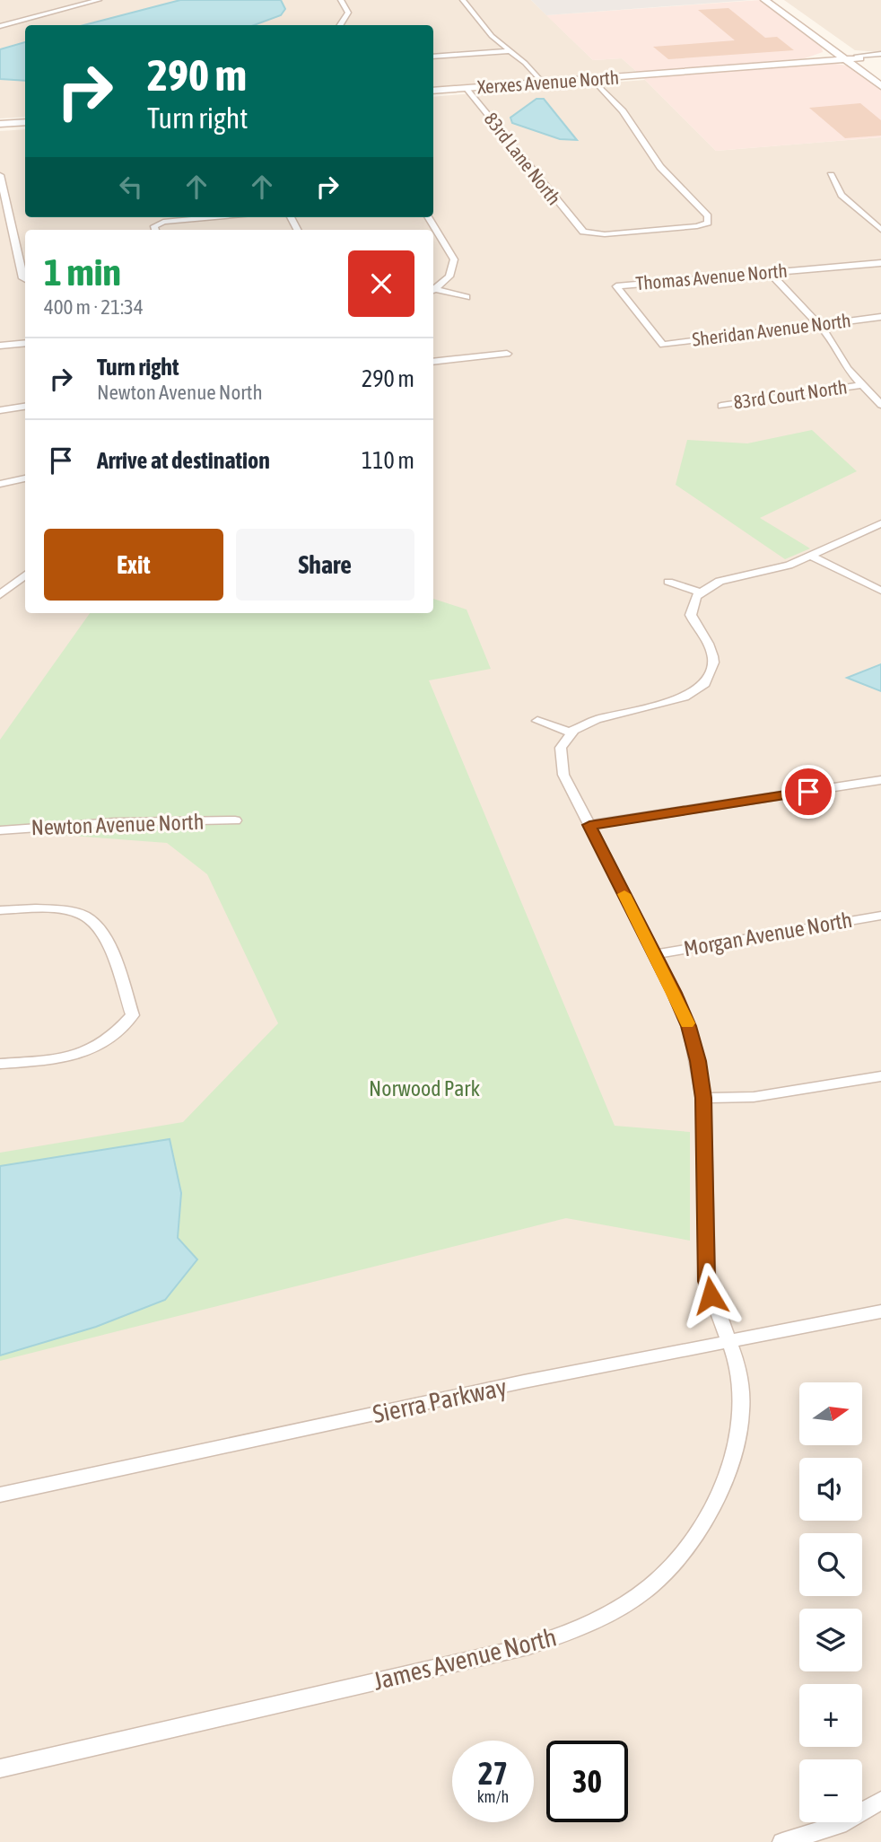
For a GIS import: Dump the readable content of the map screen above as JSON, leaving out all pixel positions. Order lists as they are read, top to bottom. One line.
{"streets":{"street":["Xerxes Avenue North","83rd Lane North","Thomas Avenue North","Sheridan Avenue North","83rd Court North","Newton Avenue North","Morgan Avenue North","Sierra Parkway","James Avenue North"]},"crossings":[["Xerxes Avenue North","83rd Lane North"],["Thomas Avenue North","Sheridan Avenue North"],["Morgan Avenue North","James Avenue North"],["Sierra Parkway","James Avenue North"]],"parks":["Norwood Park"],"north":"right","page":{"turn":["290 m","Turn right"],"heading":["1 min","400 m · 21:34"],"list":[{"name":"Turn right","note":"Newton Avenue North","value":"290 m"},{"name":"Arrive at destination","value":"110 m"}],"buttons":["Exit","Share"],"map_buttons":["+","−"],"speed":"27 km/h","limit":"30"}}
